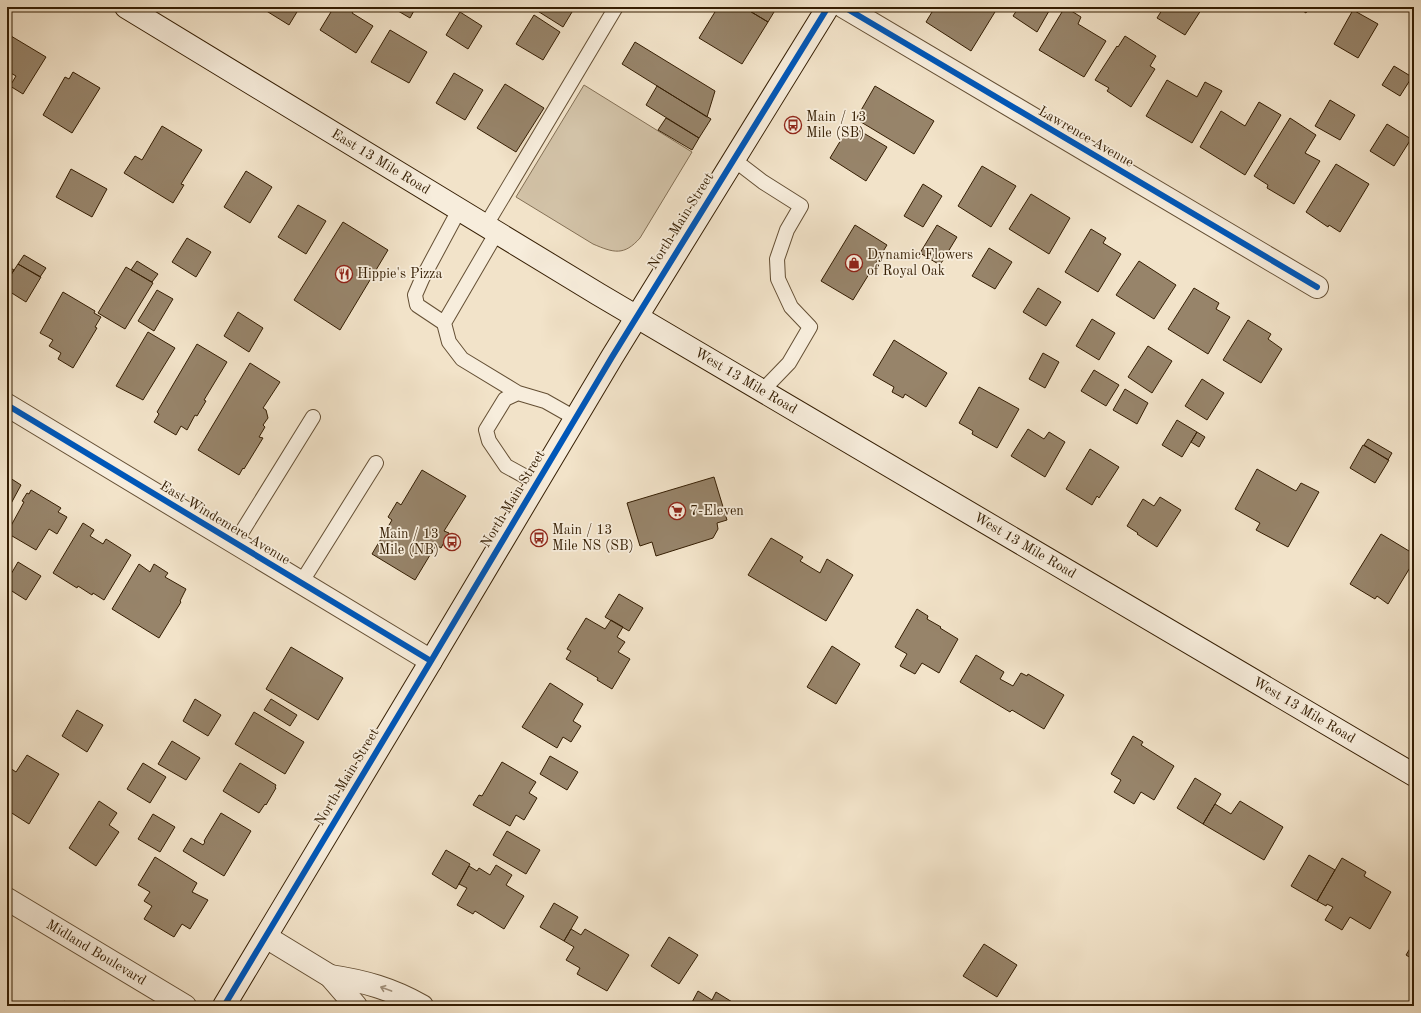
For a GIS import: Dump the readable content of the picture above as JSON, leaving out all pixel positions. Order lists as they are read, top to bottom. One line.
{"streets":{"main road":["Lawrence Avenue","East 13 Mile Road","North Main Street","West 13 Mile Road","East Windemere Avenue","Midland Boulevard"]},"crossings":[["East 13 Mile Road","North Main Street"],["East 13 Mile Road","West 13 Mile Road"],["North Main Street","West 13 Mile Road"],["North Main Street","East Windemere Avenue"]],"places":{"bus stop":["Main / 13 Mile (SB)","Main / 13 Mile NS (SB)","Main / 13 Mile (NB)"],"shop":["Dynamic Flowers of Royal Oak"],"restaurant":["Hippie's Pizza"],"supermarket":["7-Eleven"]}}
